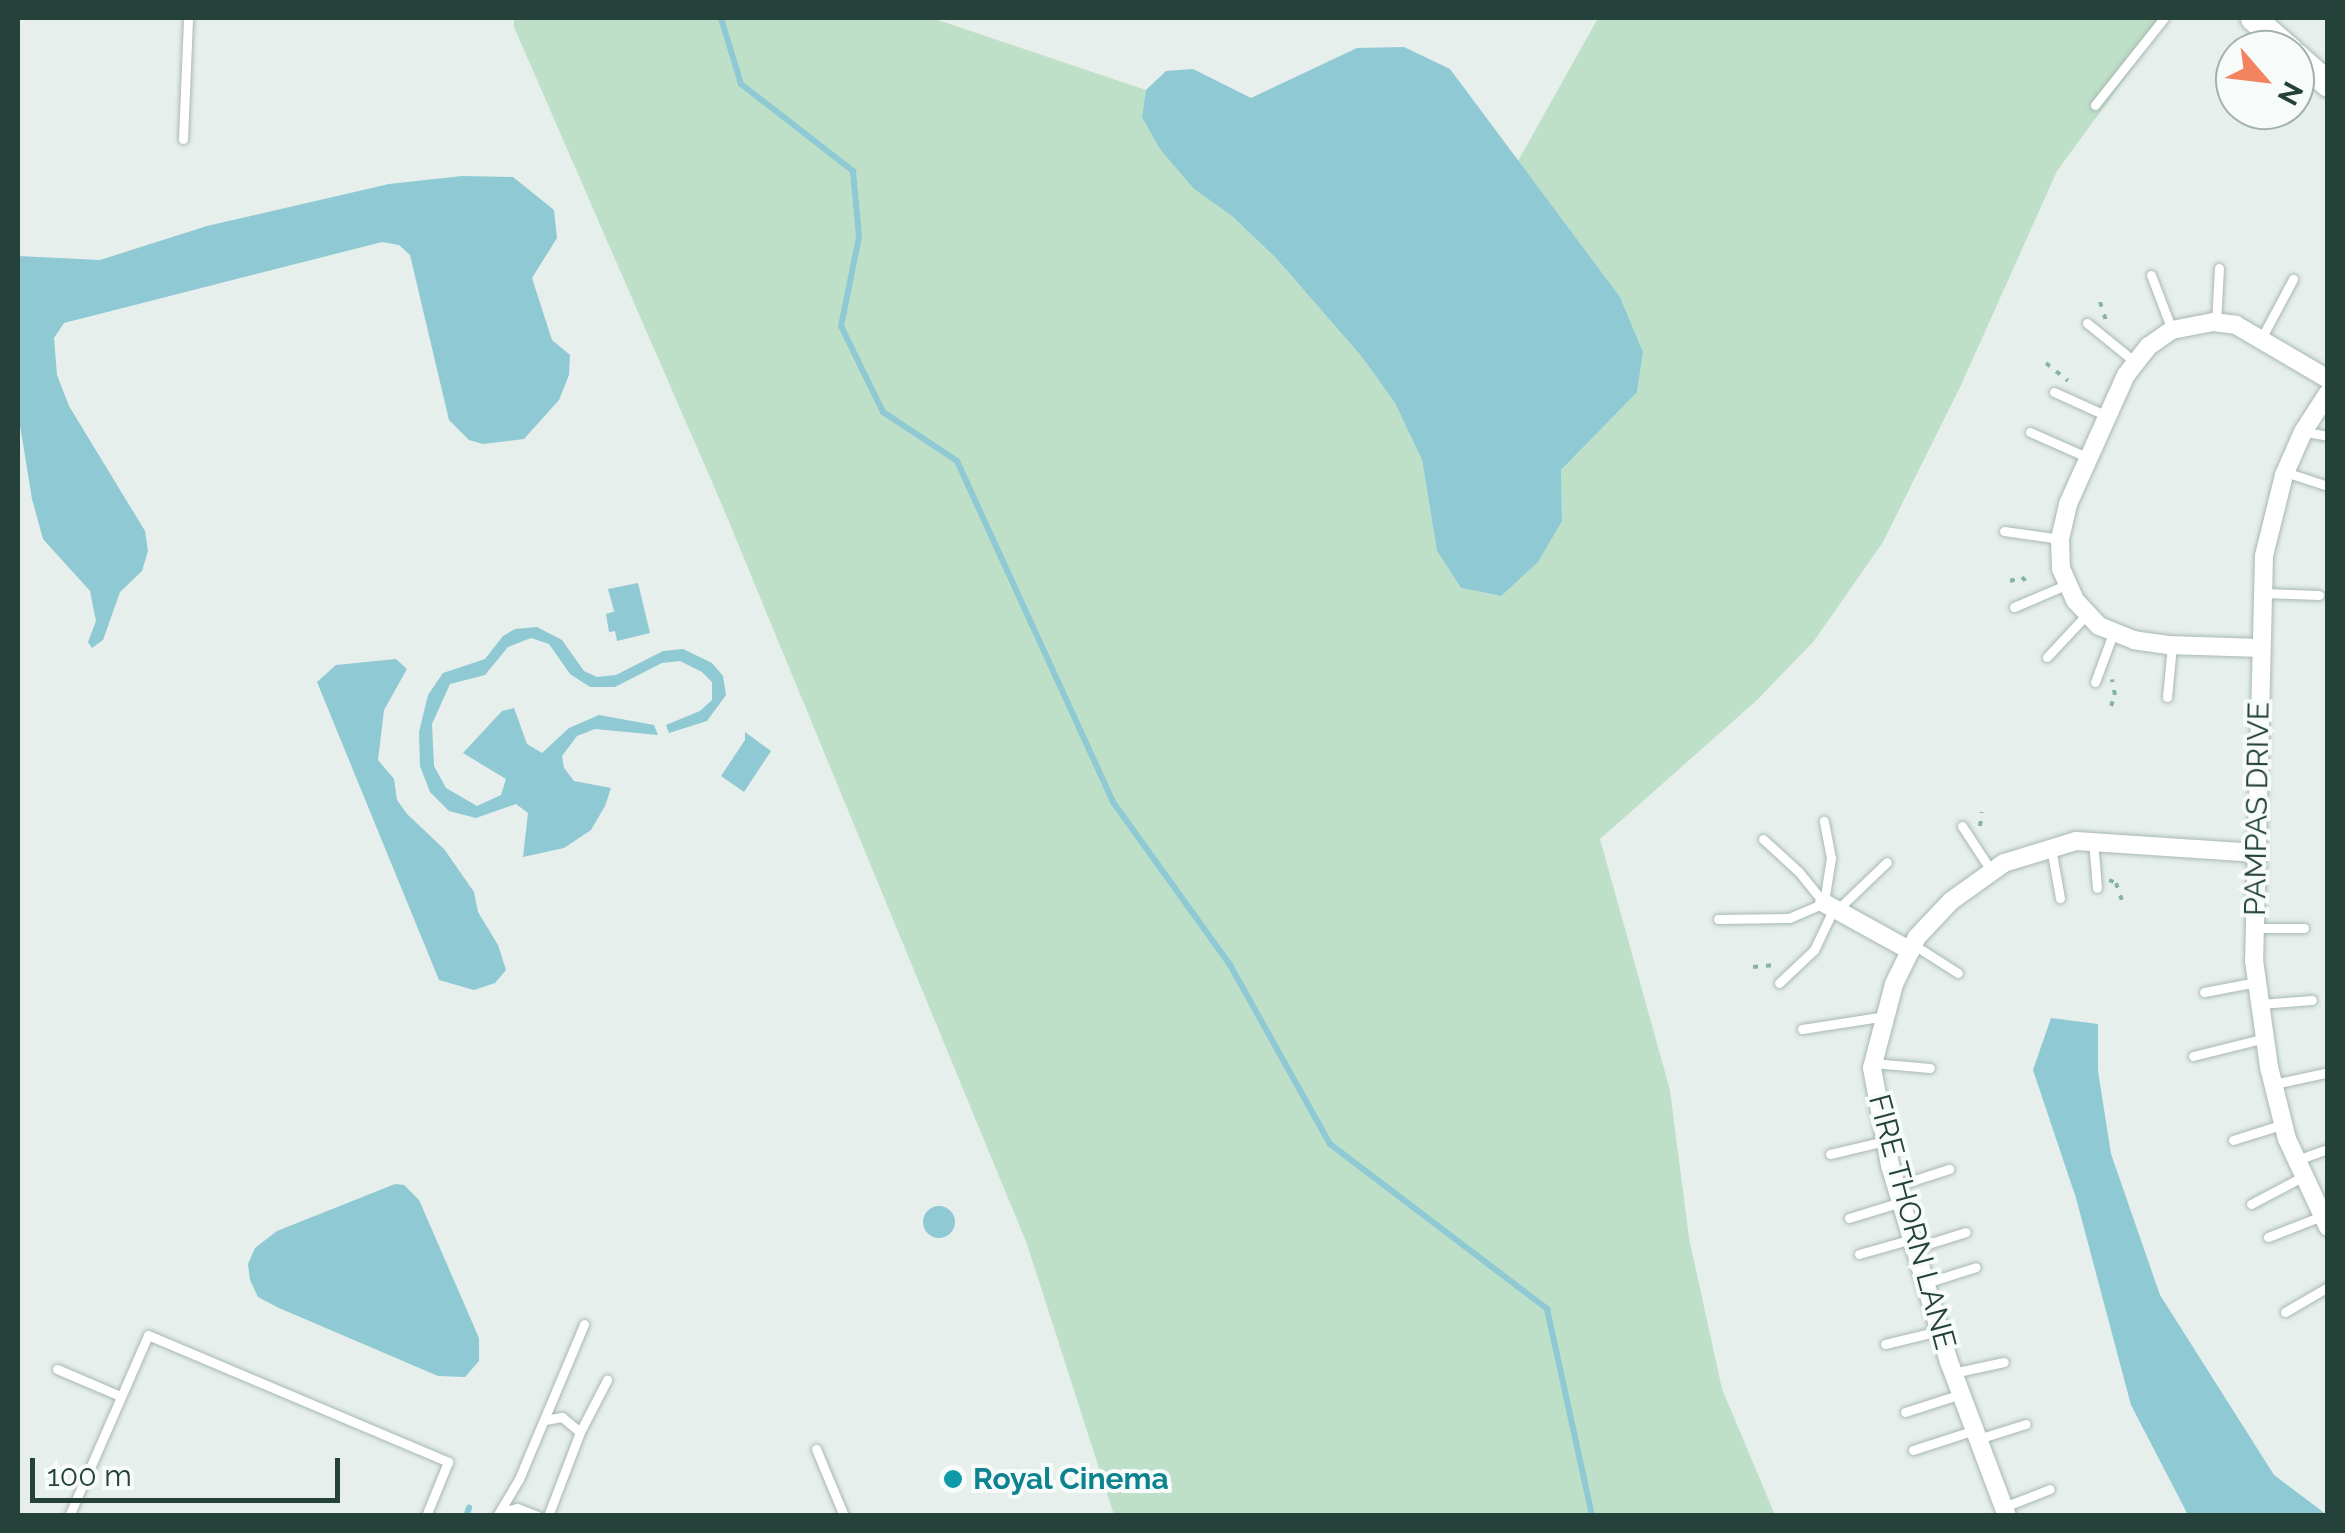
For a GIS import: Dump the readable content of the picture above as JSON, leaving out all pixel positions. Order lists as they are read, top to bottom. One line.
{"streets":{"street":["PAMPAS DRIVE","FIRE THORN LANE"]},"crossings":[["PAMPAS DRIVE","FIRE THORN LANE"]],"places":["Royal Cinema"],"scale_bar":"100 m","north":"bottom right"}
